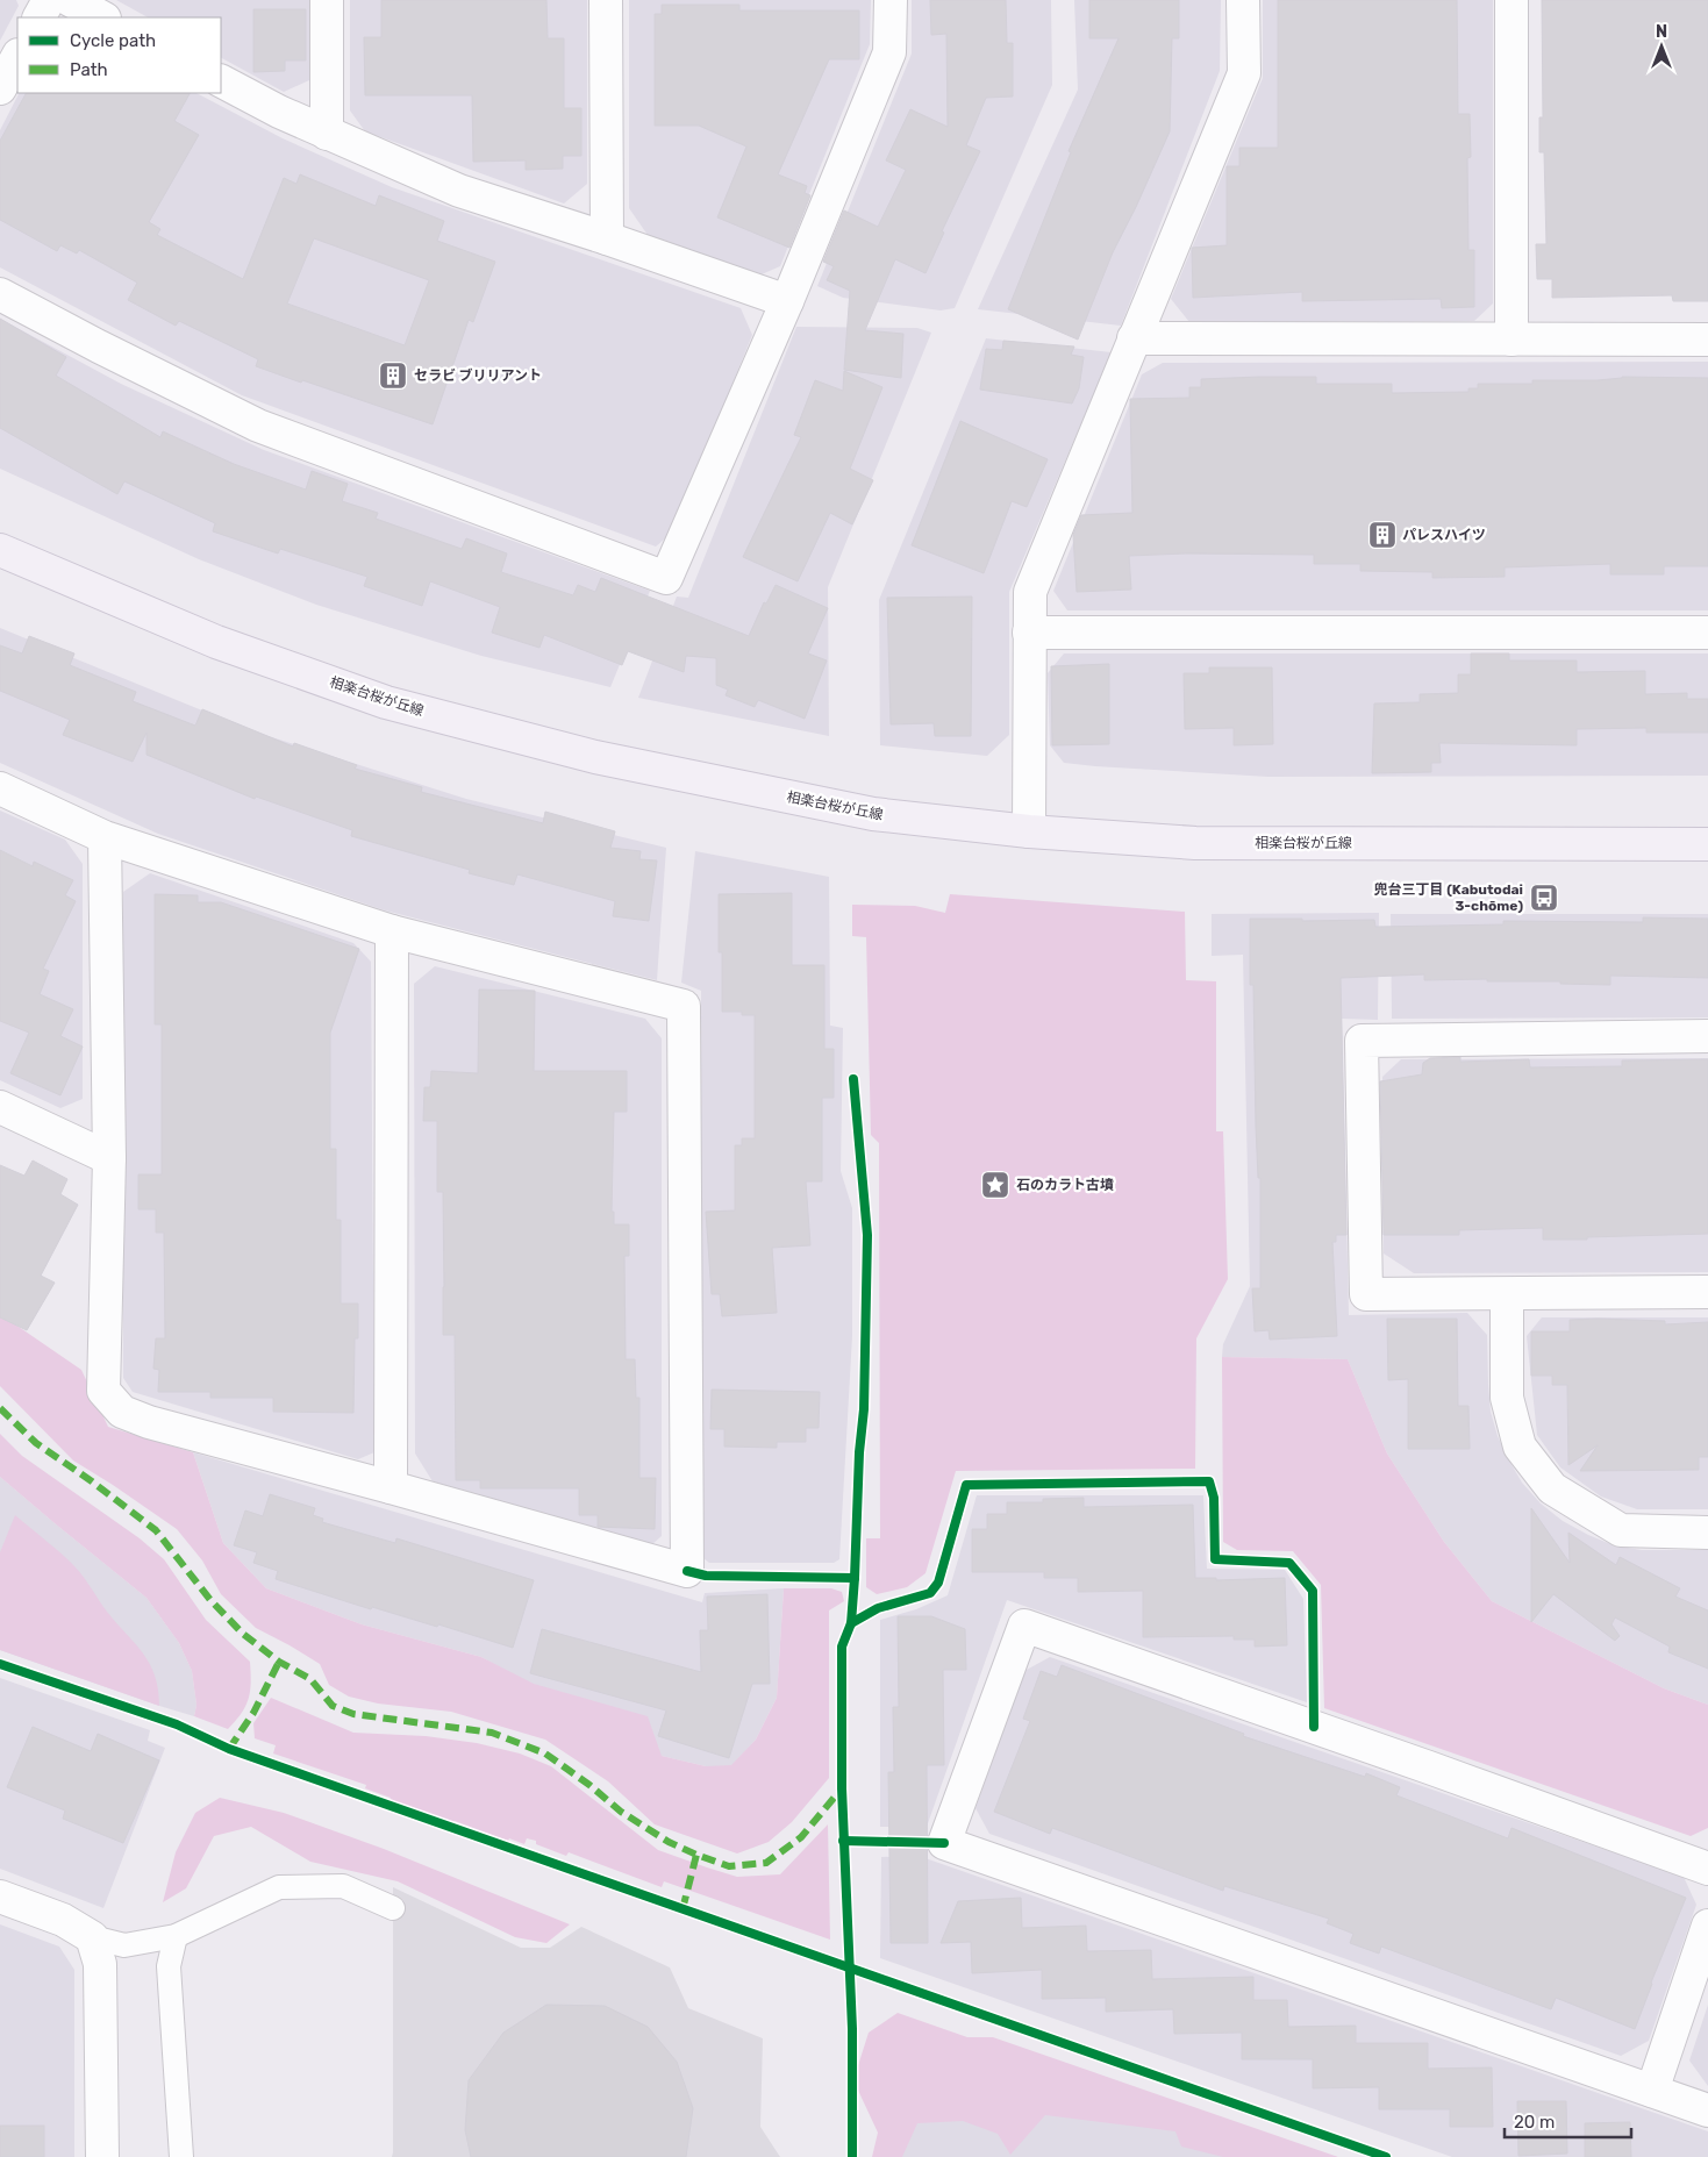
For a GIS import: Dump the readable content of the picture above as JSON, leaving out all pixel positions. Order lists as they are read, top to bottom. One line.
{"streets":{"main road":["相楽台桜が丘線"]},"places":{"building":["セラビ ブリリアント","パレスハイツ"],"bus stop":["兜台三丁目 (Kabutodai 3-chōme)"],"place":["石のカラト古墳"]},"legend":["Cycle path","Path"],"scale_bar":"20 m","north":"top"}
